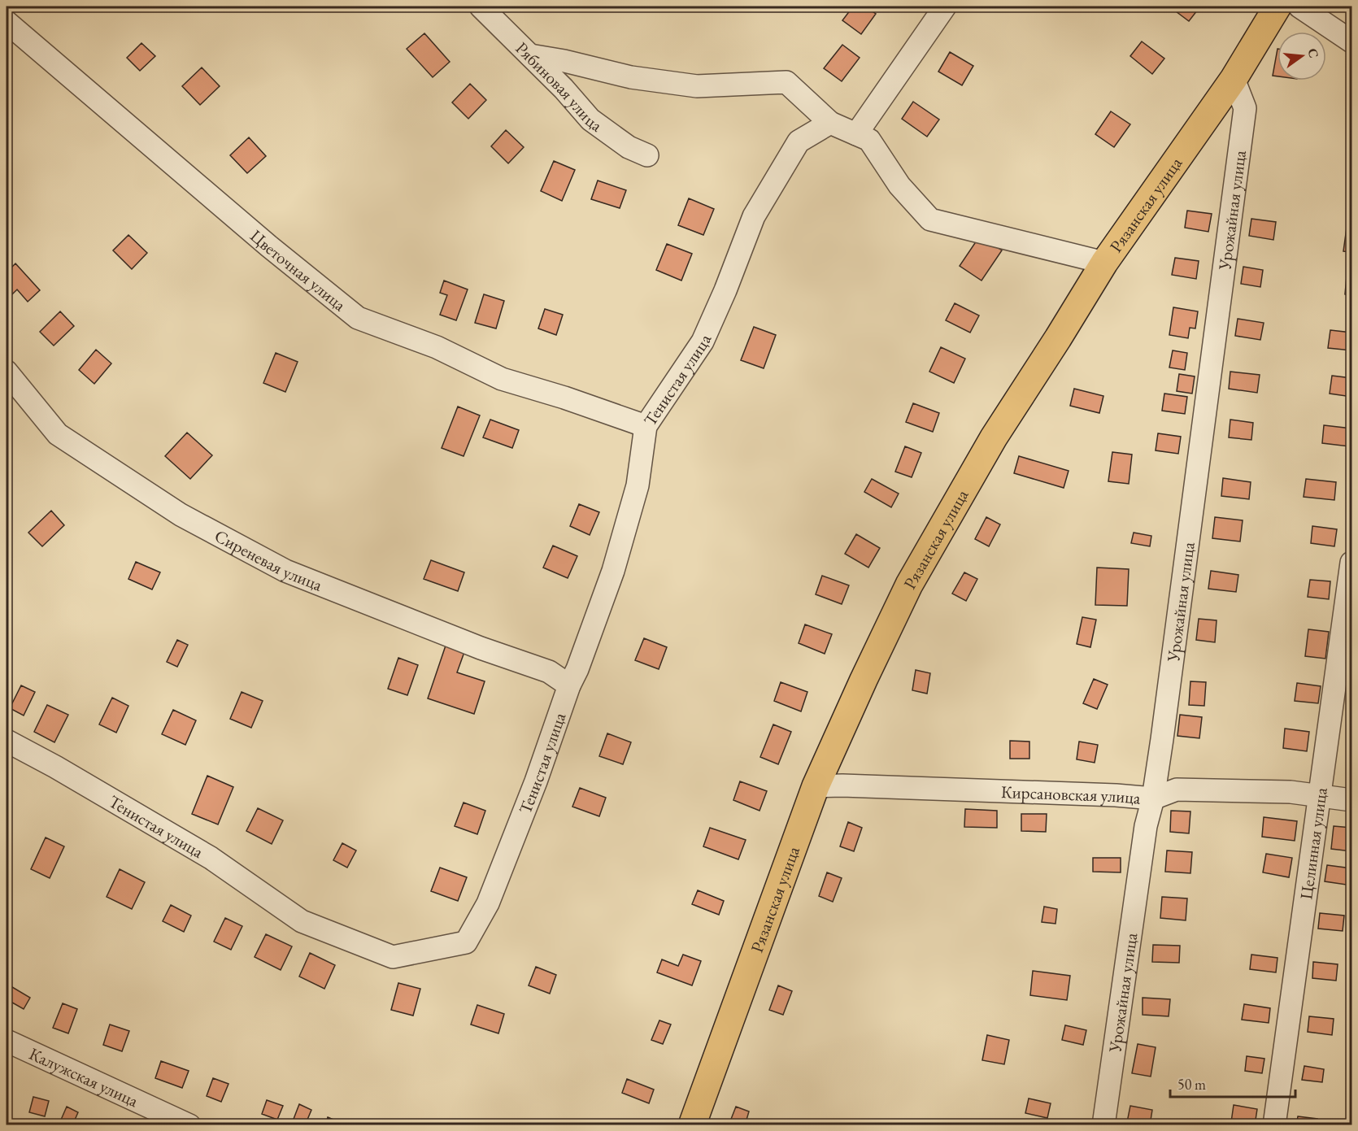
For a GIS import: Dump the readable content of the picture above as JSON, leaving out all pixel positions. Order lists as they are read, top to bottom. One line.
{"streets":{"main road":["Рязанская улица"],"street":["Рябиновая улица","Урожайная улица","Цветочная улица","Тенистая улица","Сиреневая улица","Кирсановская улица","Целинная улица","Калужская улица"]},"crossings":[["Рязанская улица","Урожайная улица"],["Рязанская улица","Кирсановская улица"],["Урожайная улица","Кирсановская улица"],["Цветочная улица","Тенистая улица"],["Тенистая улица","Сиреневая улица"],["Кирсановская улица","Целинная улица"]],"scale_bar":"50 m","north":"right"}
